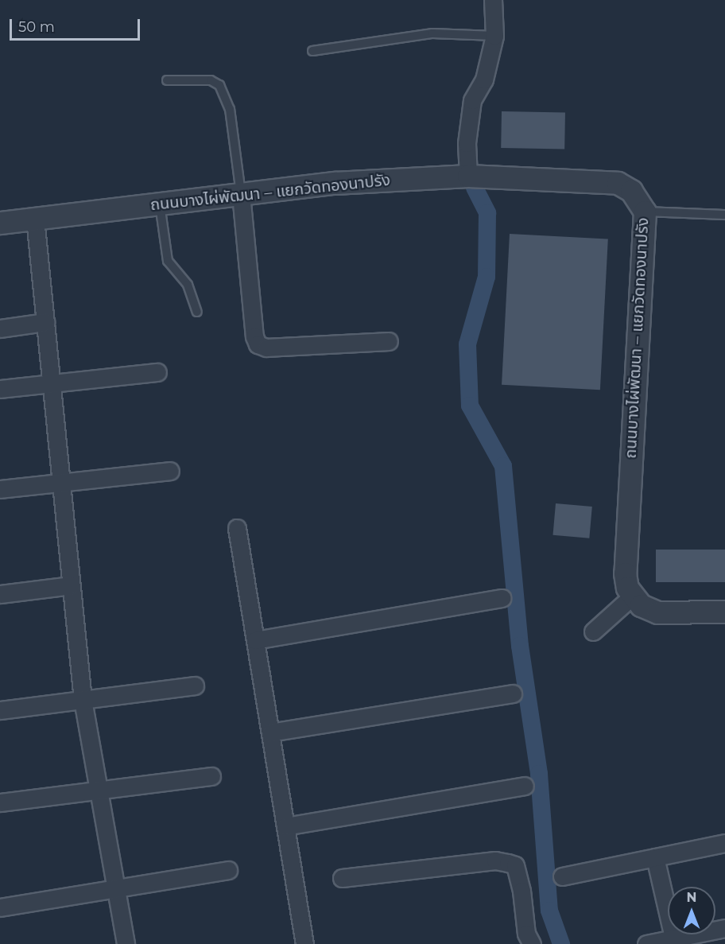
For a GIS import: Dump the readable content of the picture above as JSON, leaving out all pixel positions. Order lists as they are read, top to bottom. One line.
{"streets":{"street":["ถนนบางไผ่พัฒนา – แยกวัดทองนาปรัง"]},"scale_bar":"50 m","north":"top"}
